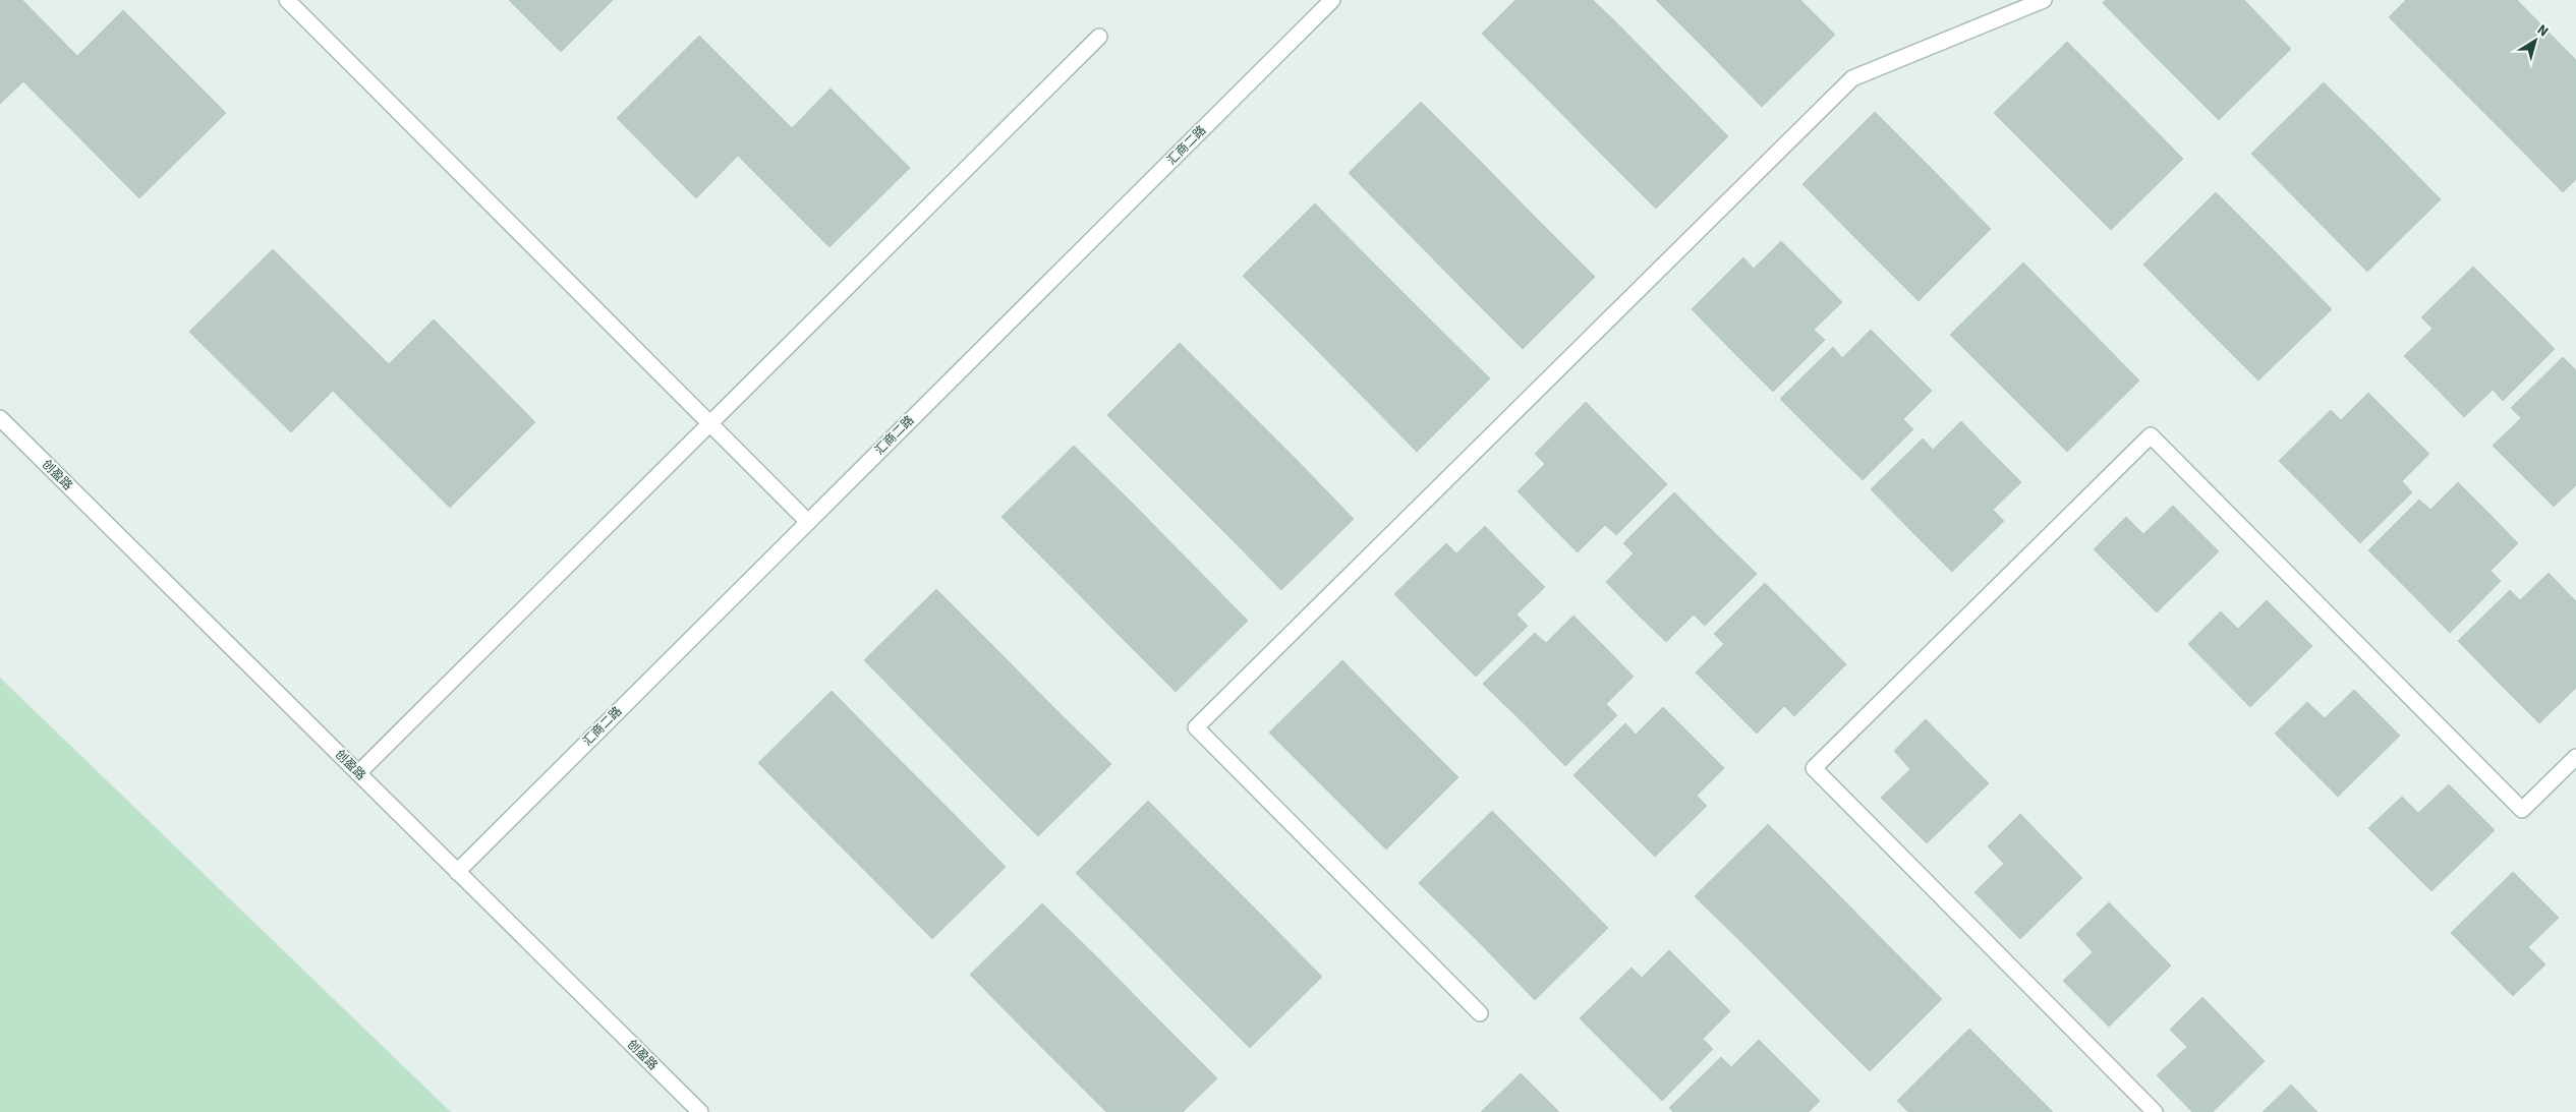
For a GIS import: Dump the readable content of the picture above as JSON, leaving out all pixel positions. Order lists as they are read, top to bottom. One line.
{"streets":{"street":["汇商二路","创盈路"]},"crossings":[["汇商二路","创盈路"]],"north":"top right"}
